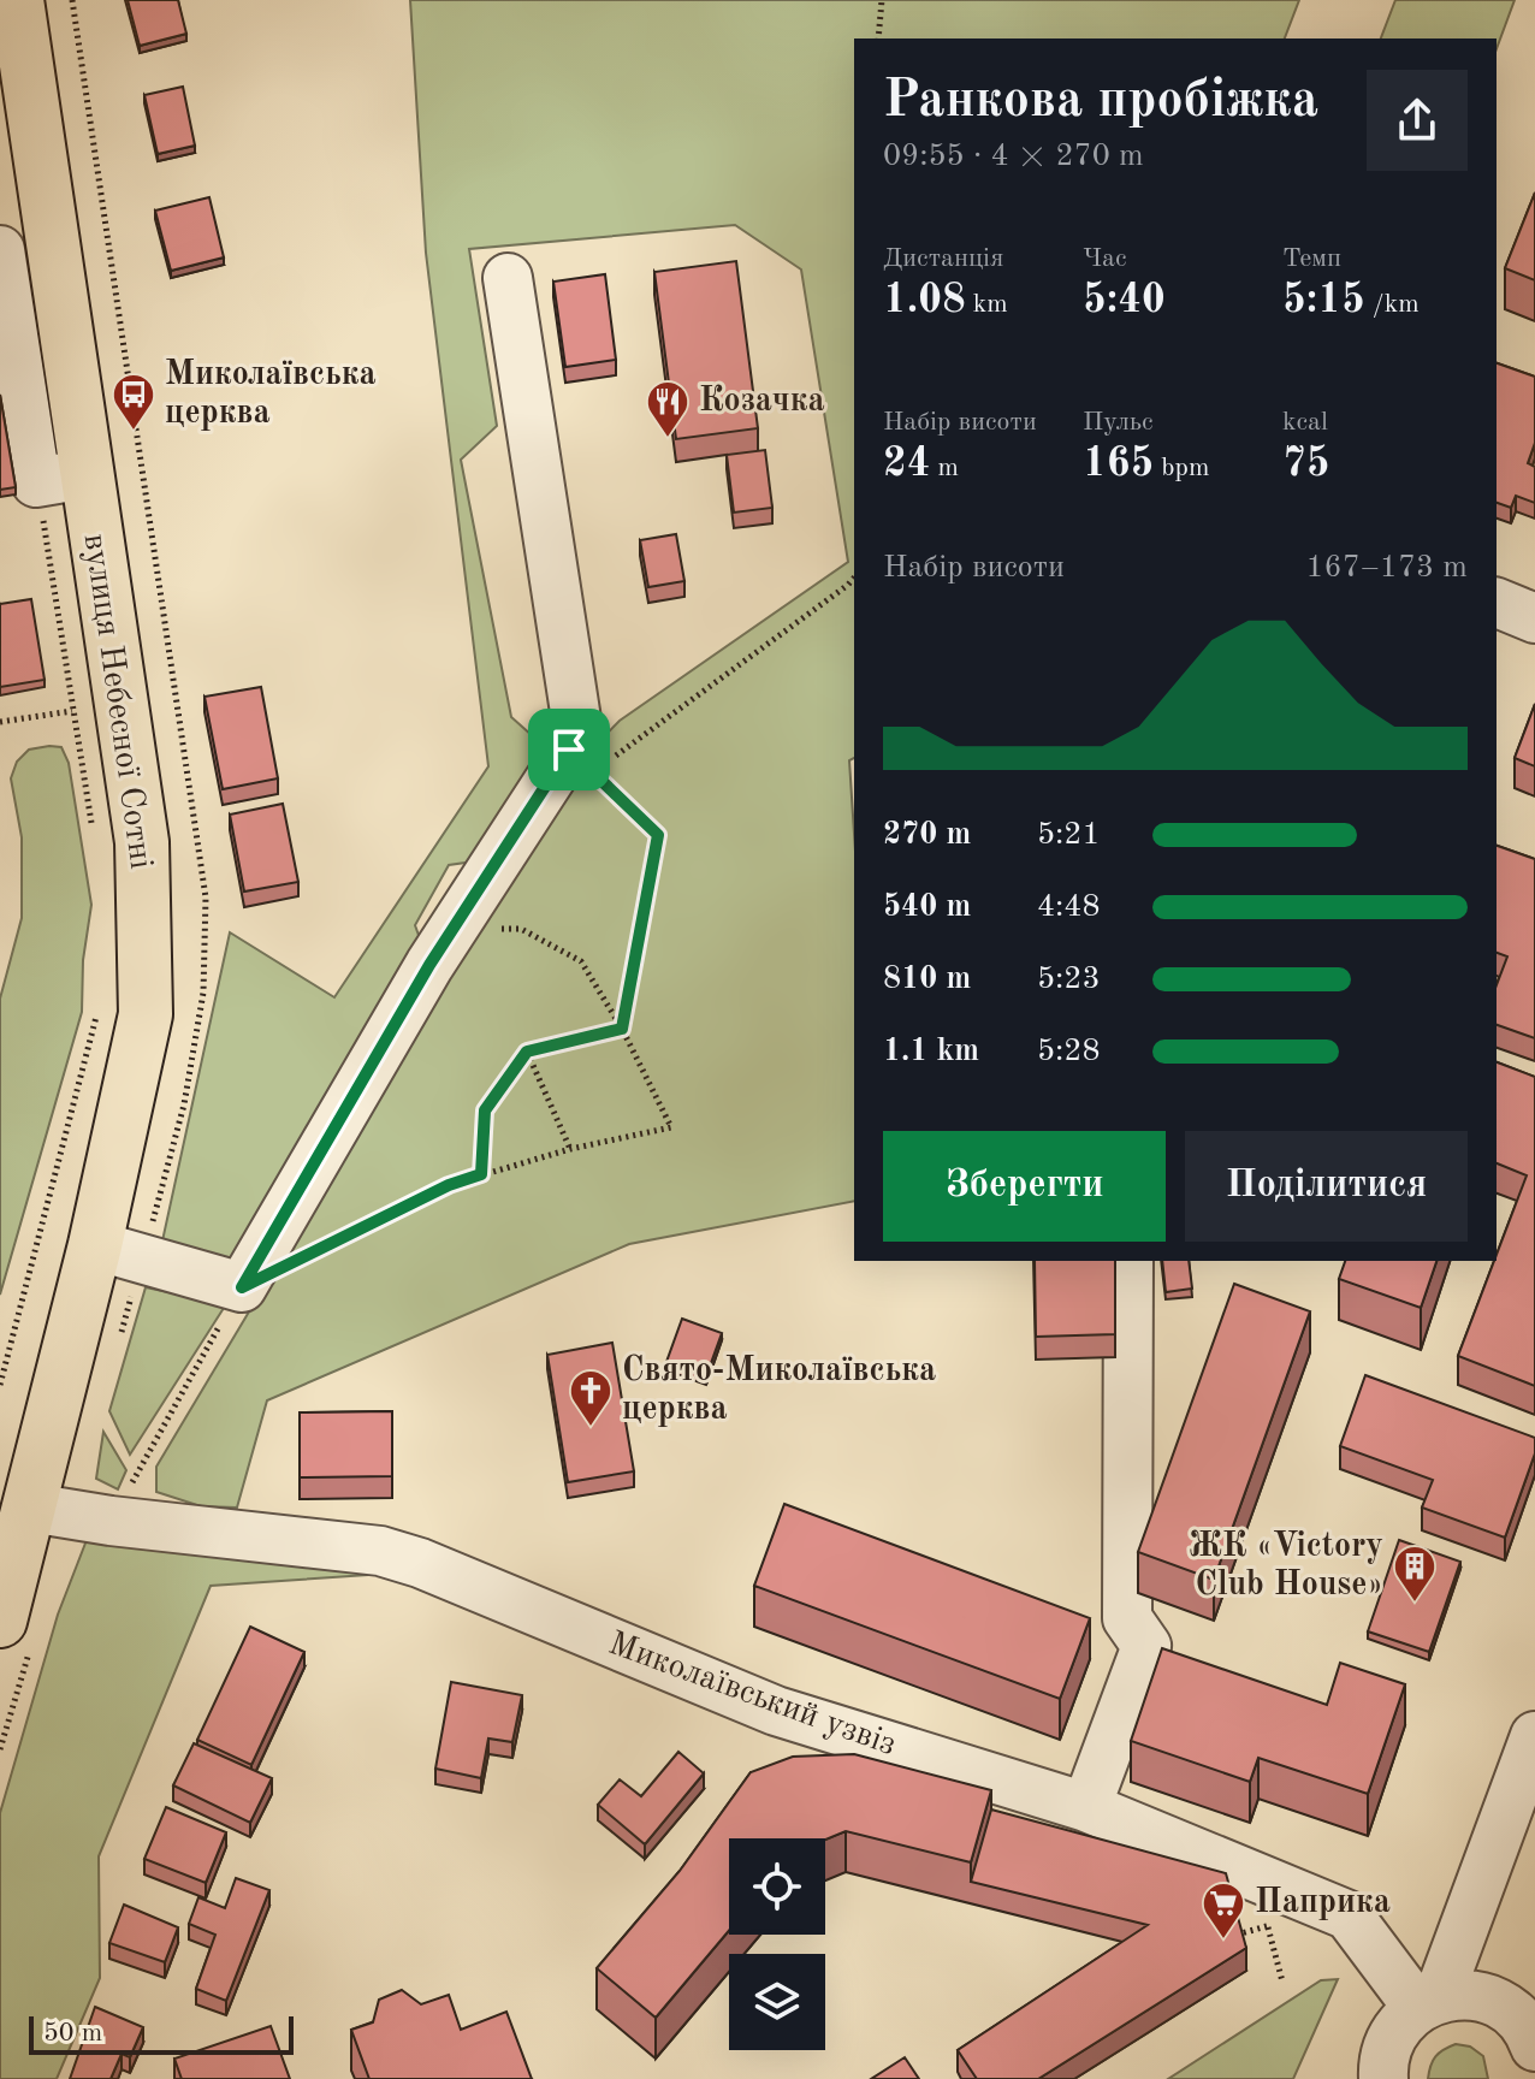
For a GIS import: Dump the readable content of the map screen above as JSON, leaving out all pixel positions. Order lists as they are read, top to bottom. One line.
{"streets":{"main road":["вулиця Небесної Сотні"],"street":["Миколаївський узвіз"]},"crossings":[["вулиця Небесної Сотні","Миколаївський узвіз"]],"places":{"bus stop":["Миколаївська церква"],"restaurant":["Козачка"],"church":["Свято-Миколаївська церква"],"building":["ЖК «Victory Club House»"],"supermarket":["Паприка"]},"scale_bar":"50 m","page":{"heading":["Ранкова пробіжка","09:55 · 4 × 270 m"],"stats":[["Дистанція","1.08 km"],["Час","5:40"],["Темп","5:15 /km"],["Набір висоти","24 m"],["Пульс","165 bpm"],["kcal","75"]],"chart":["Набір висоти","167–173 m"],"list":[{"name":"270 m","note":"5:21"},{"name":"540 m","note":"4:48"},{"name":"810 m","note":"5:23"},{"name":"1.1 km","note":"5:28"}],"buttons":["Зберегти","Поділитися"],"scale":"50 m"}}
